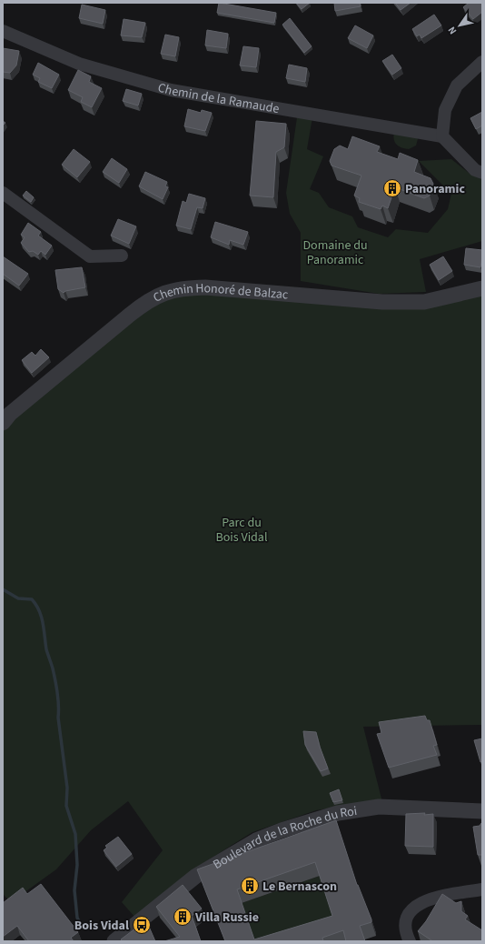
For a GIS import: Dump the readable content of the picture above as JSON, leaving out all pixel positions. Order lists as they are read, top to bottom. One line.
{"streets":{"street":["Chemin de la Ramaude","Chemin Honoré de Balzac","Boulevard de la Roche du Roi"]},"parks":["Domaine du Panoramic","Parc du Bois Vidal"],"places":{"building":["Panoramic","Le Bernascon","Villa Russie"],"bus stop":["Bois Vidal"]},"north":"bottom left"}
